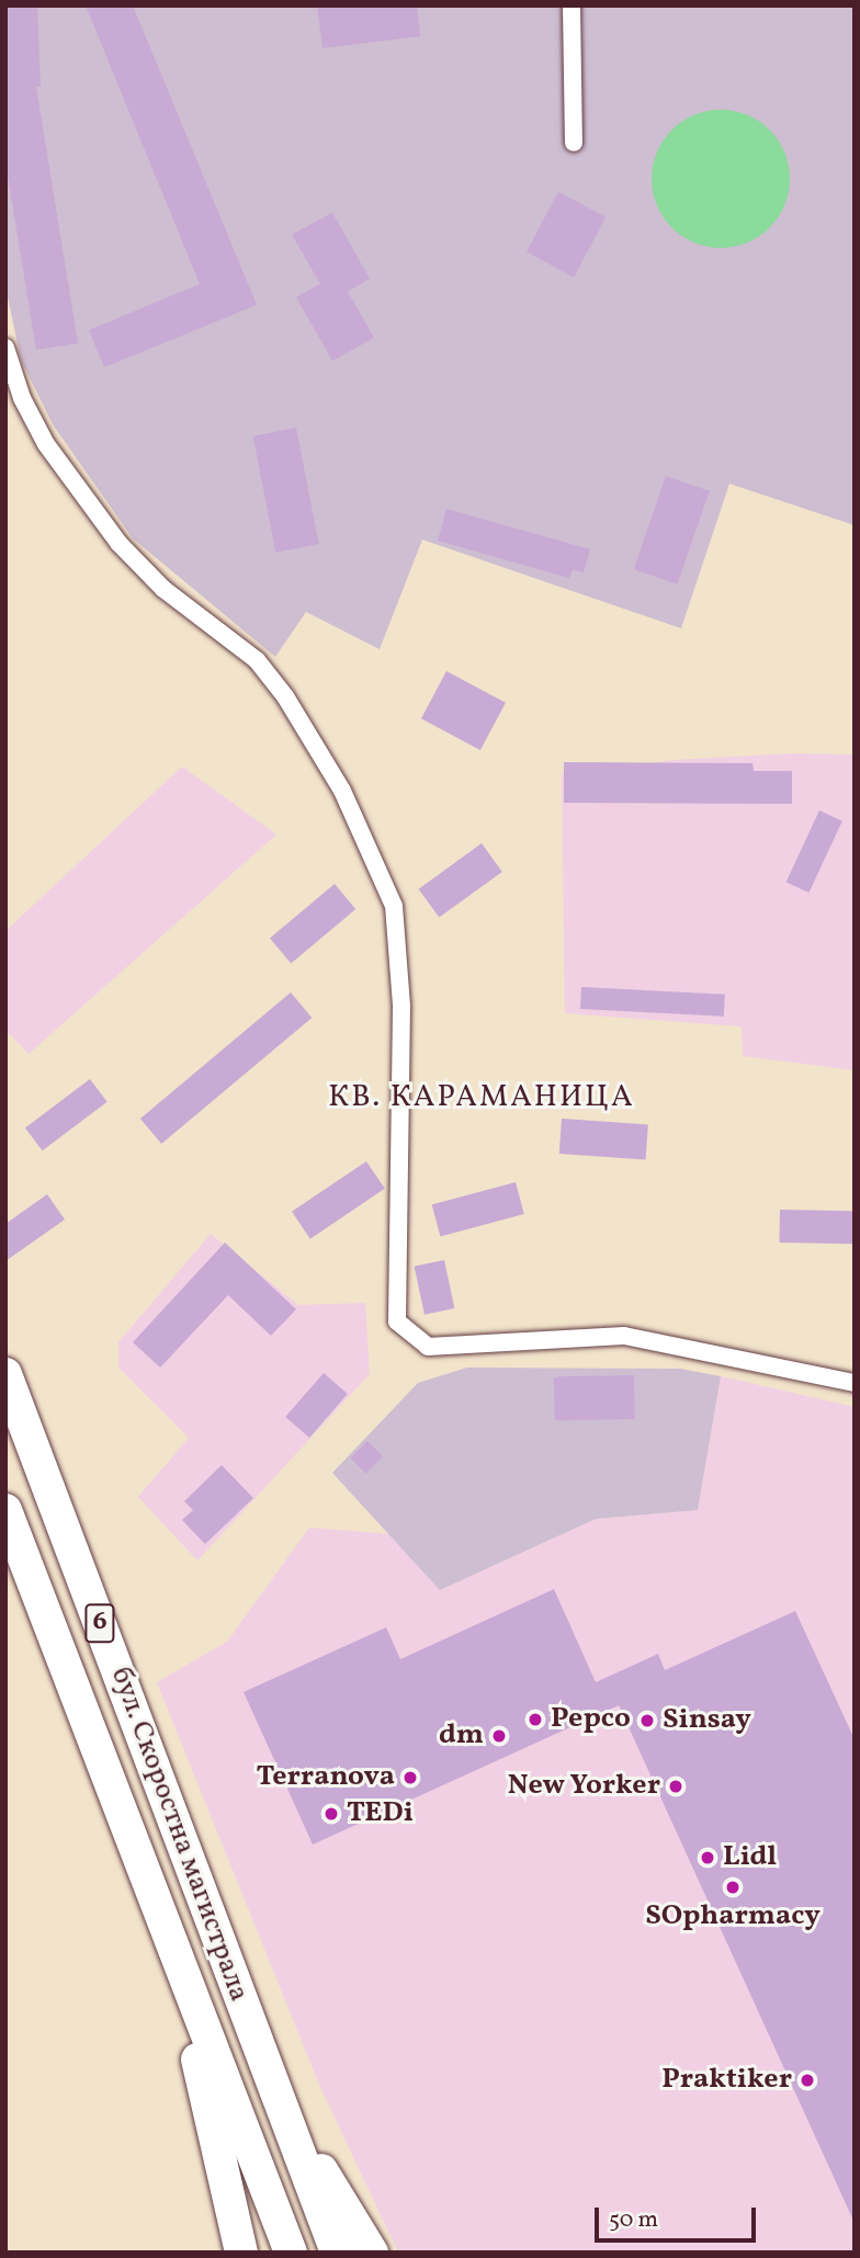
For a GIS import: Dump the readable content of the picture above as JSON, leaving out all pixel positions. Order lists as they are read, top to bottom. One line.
{"streets":{"highway":["6","бул. Скоростна магистрала"]},"districts":["КВ. КАРАМАНИЦА"],"places":["Pepco","Sinsay","dm","Terranova","New Yorker","TEDi","Lidl","SOpharmacy","Praktiker"],"scale_bar":"50 m"}
